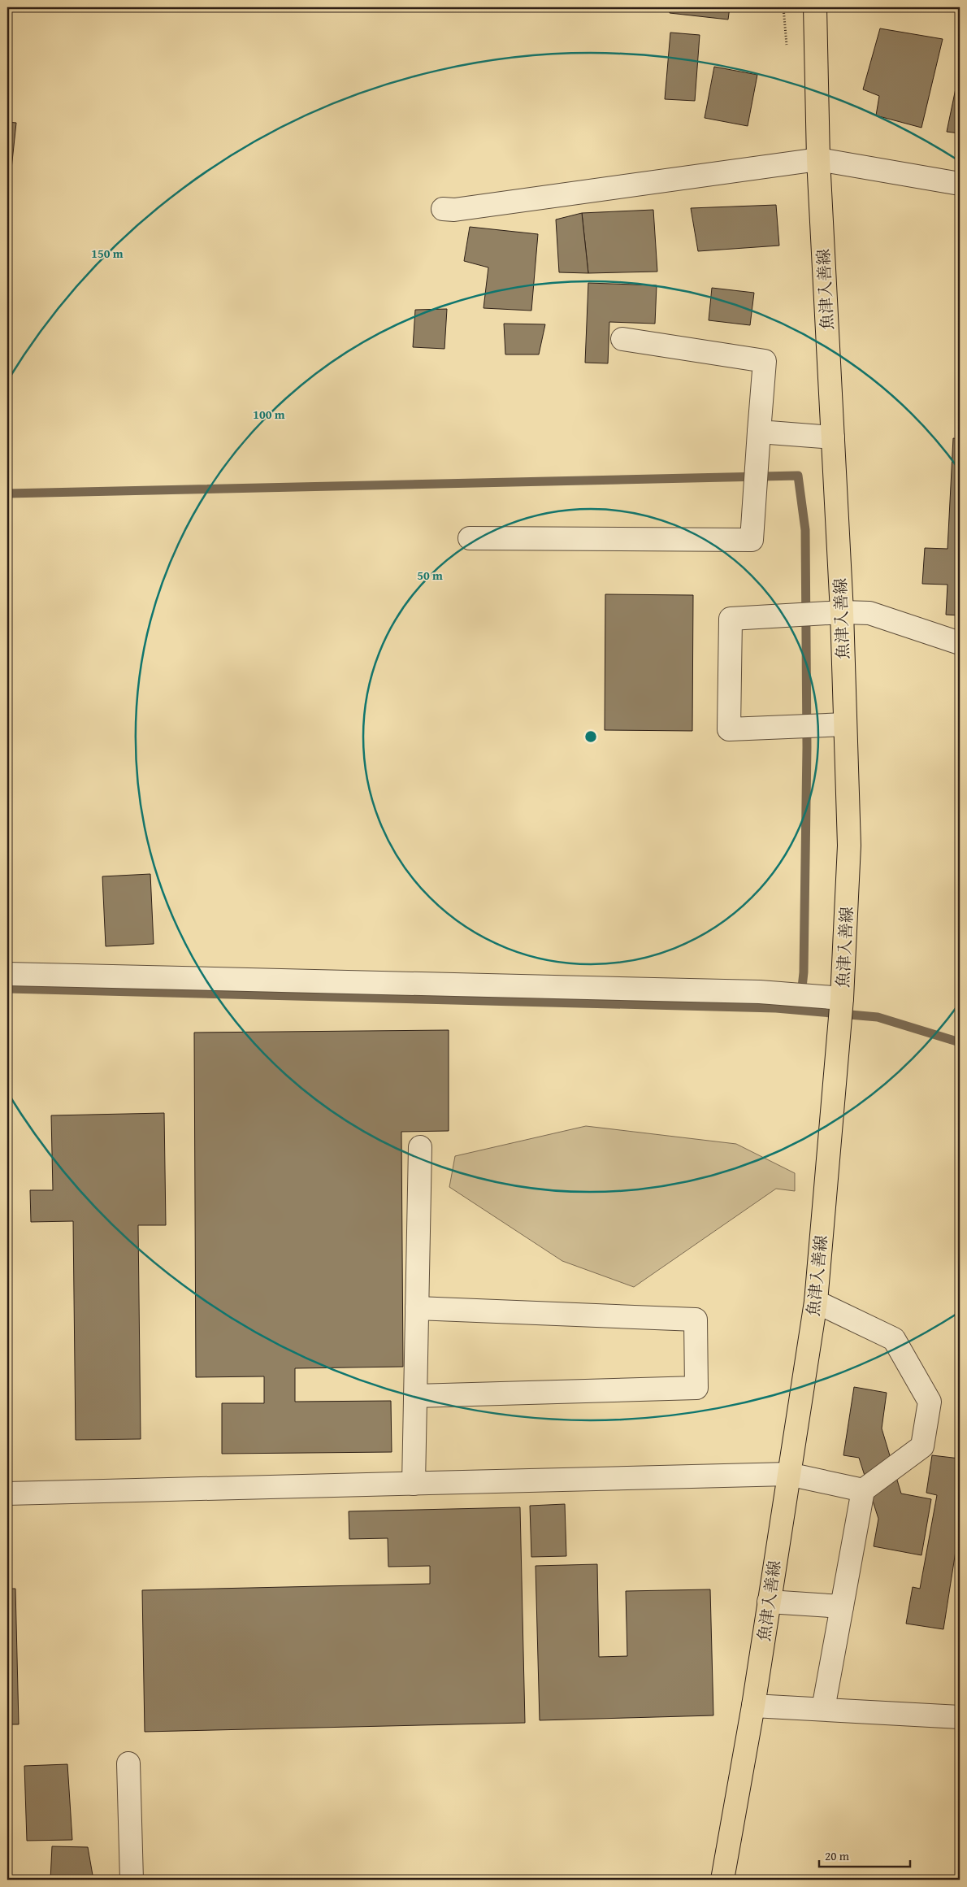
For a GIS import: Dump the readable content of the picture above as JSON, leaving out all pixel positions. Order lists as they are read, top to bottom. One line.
{"streets":{"main road":["魚津入善線"]},"scale_bar":"20 m","rings":["150 m","100 m","50 m"]}
